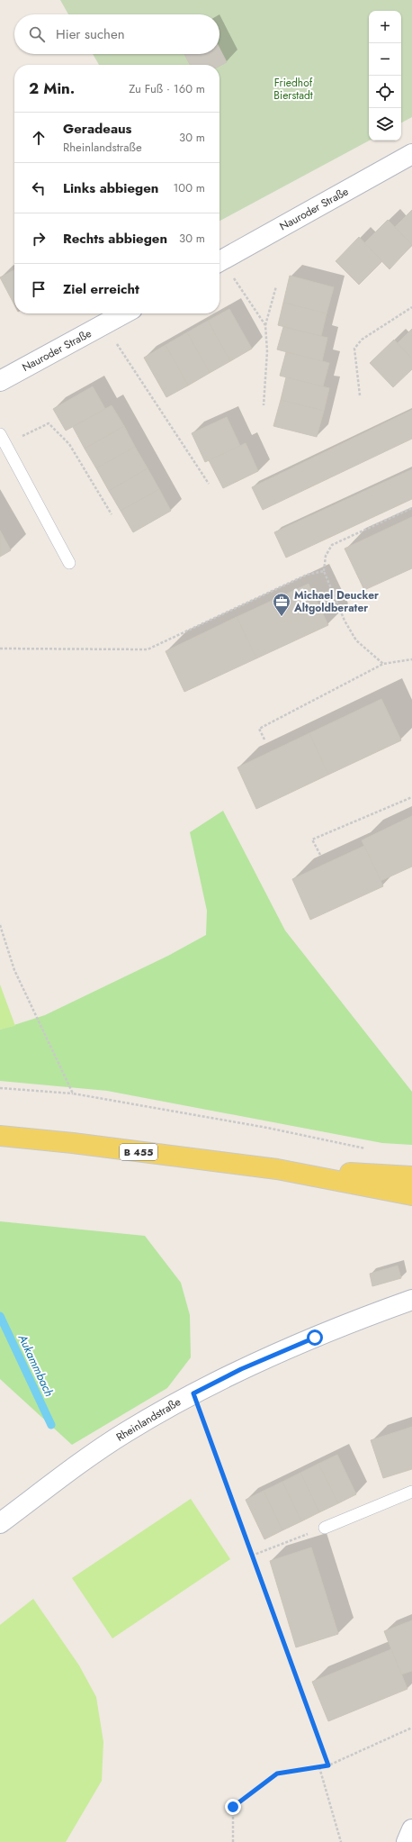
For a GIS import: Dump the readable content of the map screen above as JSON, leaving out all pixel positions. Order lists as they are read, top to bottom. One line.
{"streets":{"main road":["B 455"],"street":["Nauroder Straße","Rheinlandstraße"]},"water":["Aukammbach"],"parks":["Friedhof Bierstadt"],"places":{"office":["Michael Deucker Altgoldberater"]},"page":{"map_buttons":["+","−"],"search":"Hier suchen","heading":["2 Min.","Zu Fuß · 160 m"],"list":[["Geradeaus","Rheinlandstraße","30 m"],["Links abbiegen","100 m"],["Rechts abbiegen","30 m"],"Ziel erreicht"]}}
